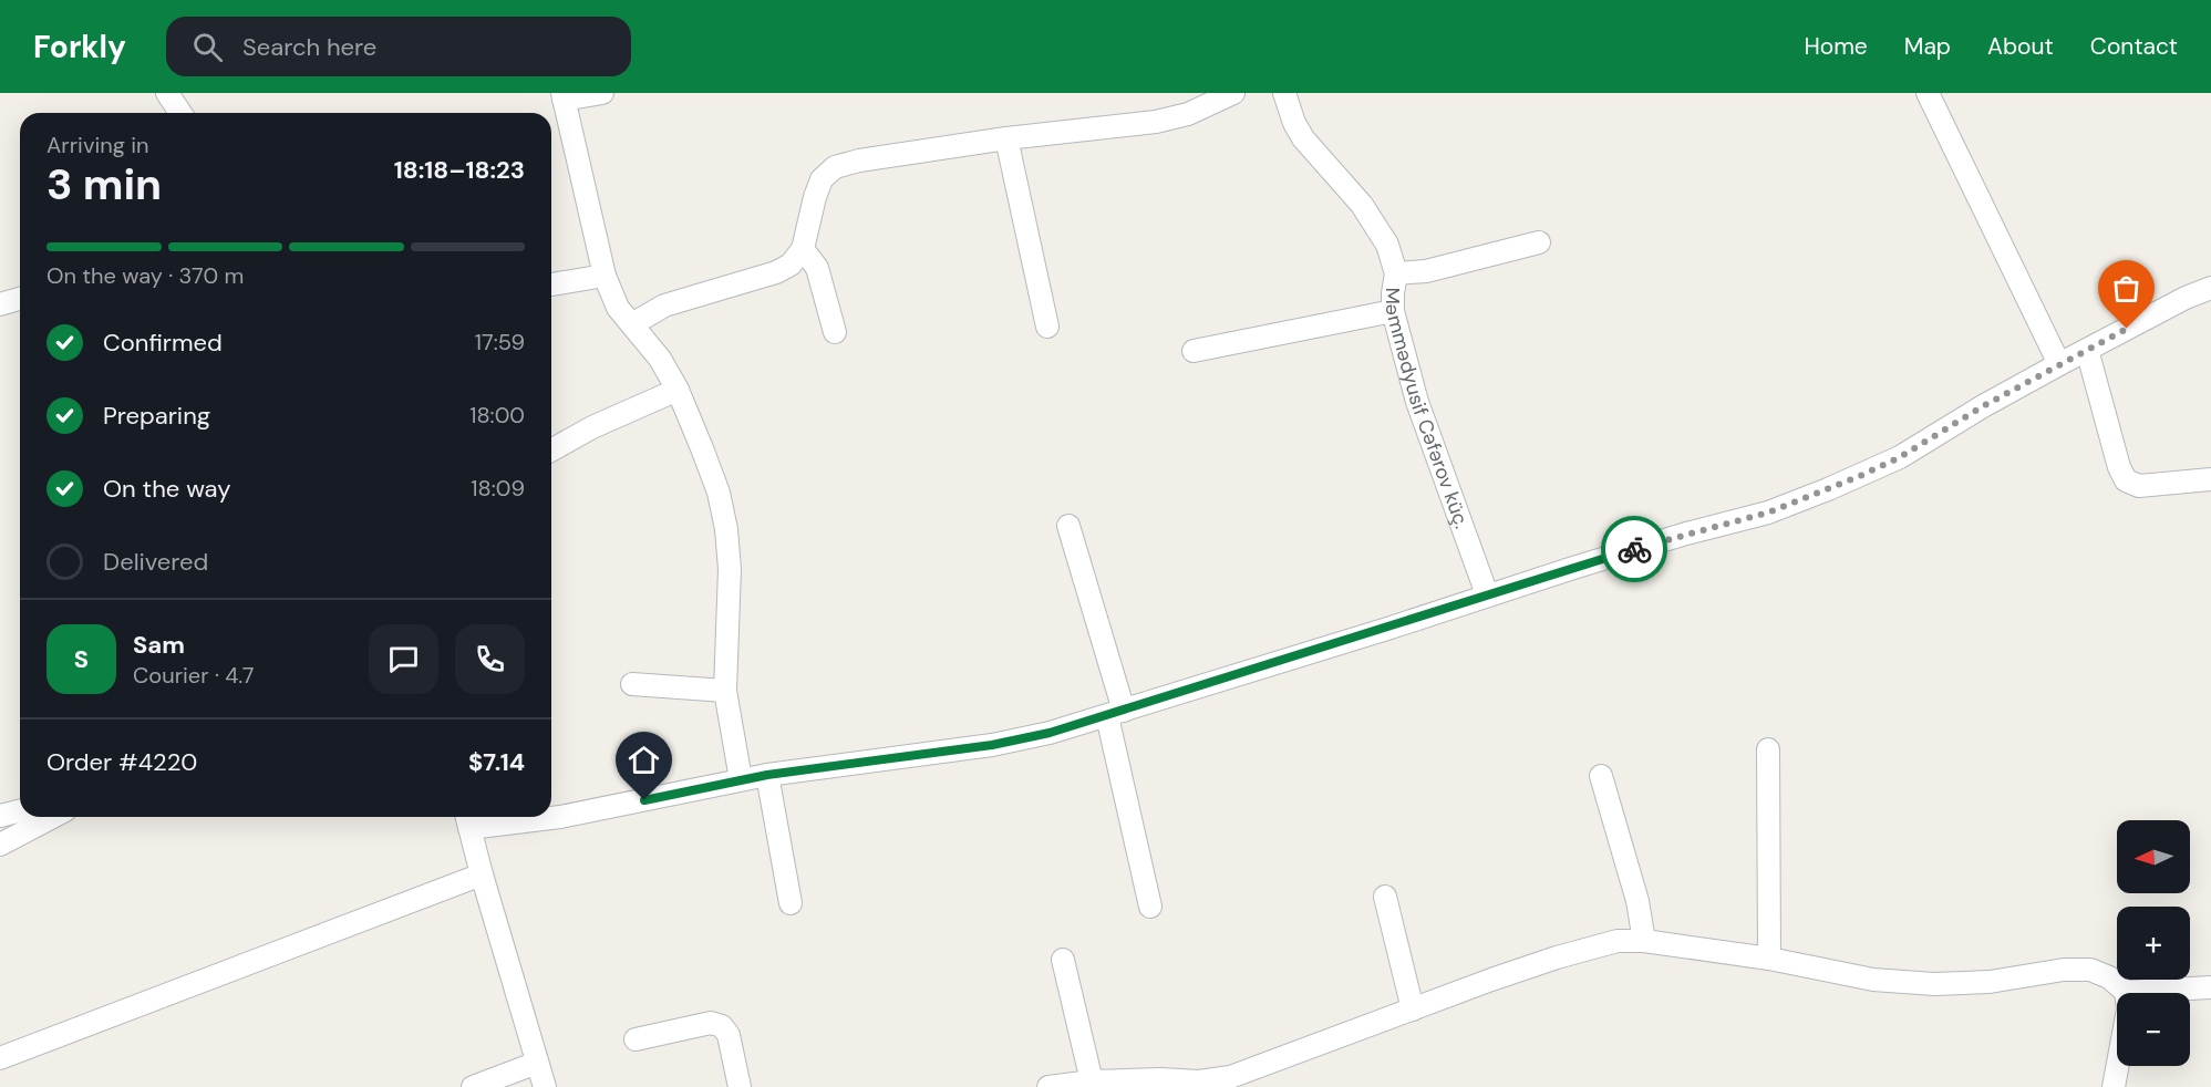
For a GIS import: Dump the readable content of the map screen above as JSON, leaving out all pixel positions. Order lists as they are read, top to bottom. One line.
{"streets":{"street":["Məmmədyusif Cəfərov küç."]},"north":"left","page":{"header":"Forkly","search":"Search here","nav":["Home","Map","About","Contact"],"heading":["3 min","Arriving in","18:18–18:23"],"panel":["Sam","Courier · 4.7","Order #4220","$7.14"],"bar":"On the way · 370 m","list":[["Confirmed","17:59"],["Preparing","18:00"],["On the way","18:09"],"Delivered"],"round":"S","map_buttons":["+","−"]}}
